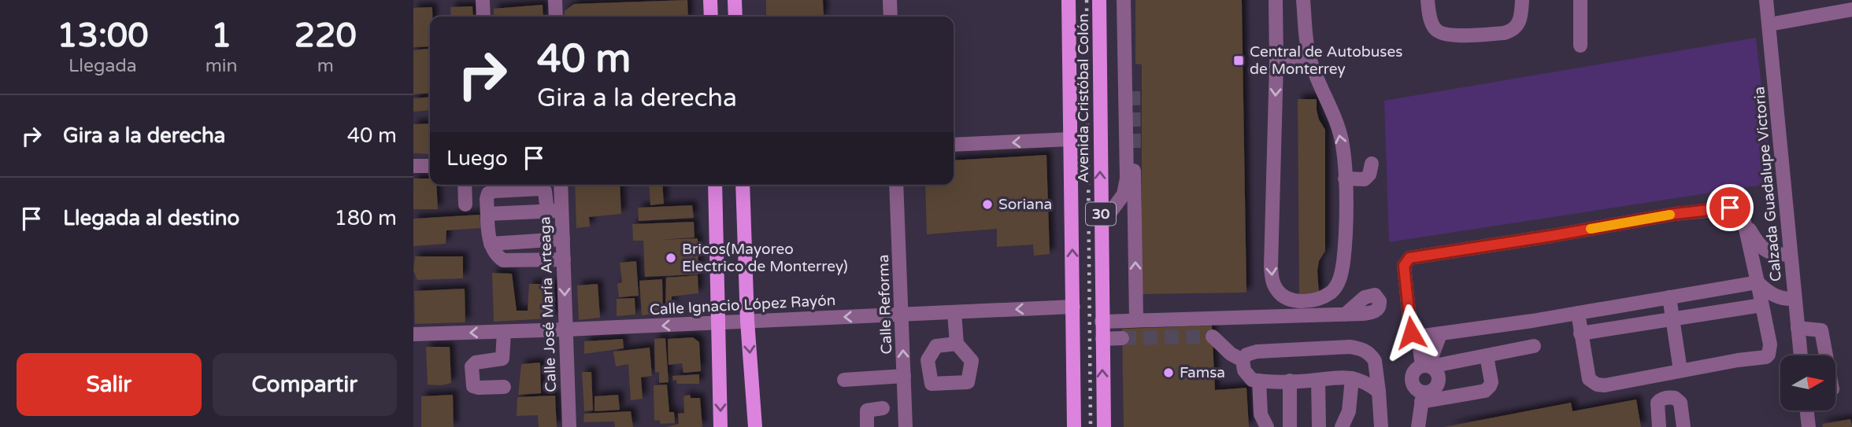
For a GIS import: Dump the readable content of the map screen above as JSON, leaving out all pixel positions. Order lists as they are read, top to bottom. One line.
{"streets":{"main road":["Avenida Cristóbal Colón","30"],"street":["Calzada Guadalupe Victoria","Calle José María Arteaga","Calle Reforma","Calle Ignacio López Rayón"]},"crossings":[["Avenida Cristóbal Colón","Calle Ignacio López Rayón"],["Calle José María Arteaga","Calle Ignacio López Rayón"],["Calle Reforma","Calle Ignacio López Rayón"]],"one_way":["Calle Ignacio López Rayón"],"places":{"transit":["Central de Autobuses de Monterrey"],"other":["Soriana","Bricos(Mayoreo Electrico de Monterrey)","Famsa"]},"north":"right","page":{"eta":["13:00","Llegada","1","min","220","m"],"turn":["40 m","Gira a la derecha"],"list":[{"name":"Gira a la derecha","value":"40 m"},{"name":"Llegada al destino","value":"180 m"}],"then":"Luego","buttons":["Salir","Compartir"]}}
